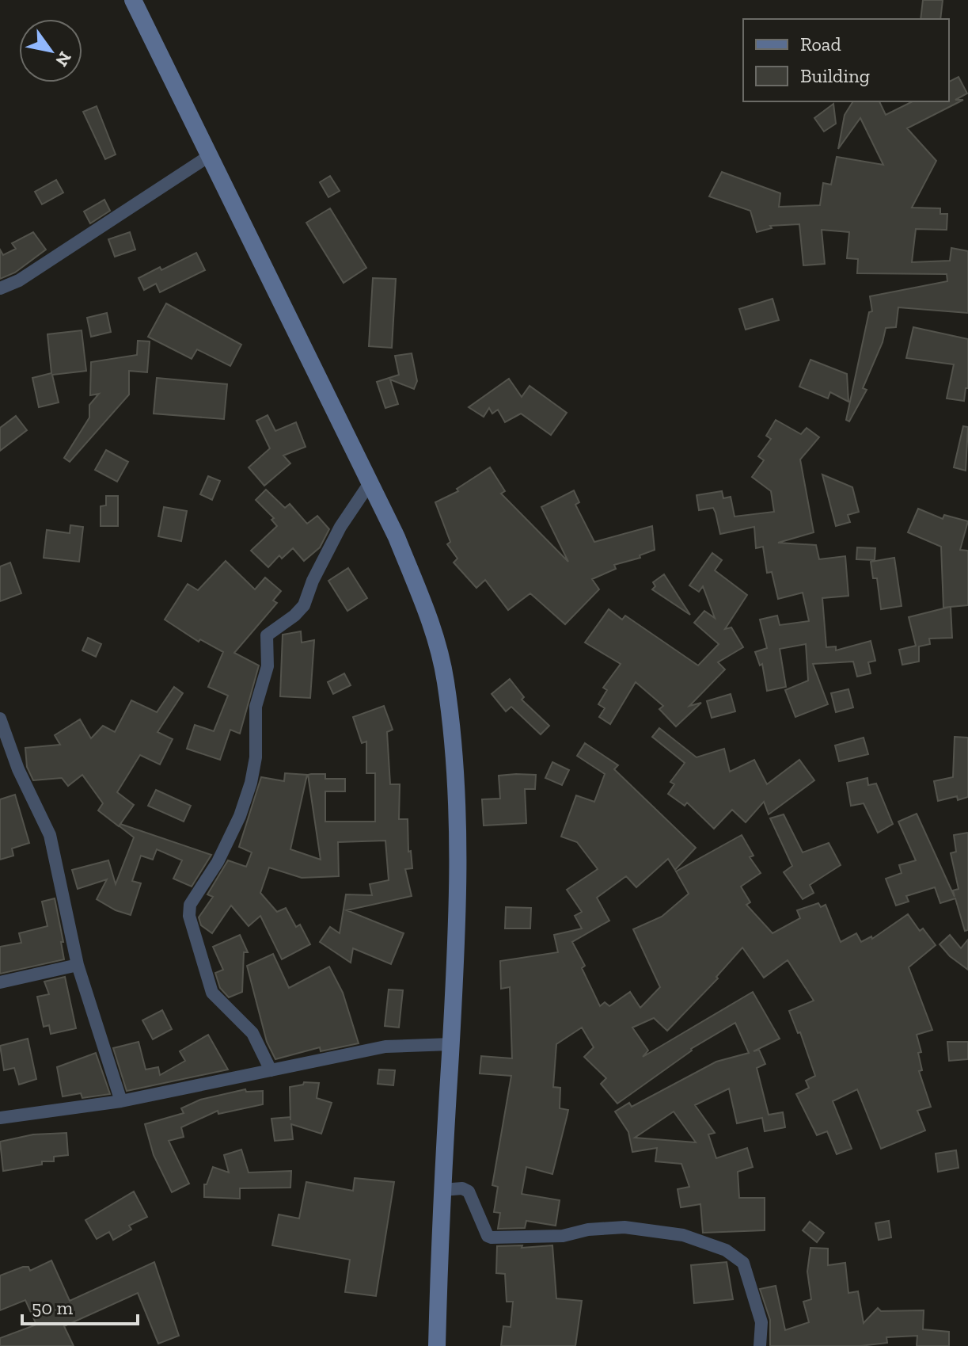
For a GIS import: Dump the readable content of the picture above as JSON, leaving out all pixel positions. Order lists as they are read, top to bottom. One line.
{"legend":["Road","Building"],"scale_bar":"50 m","north":"bottom right"}
